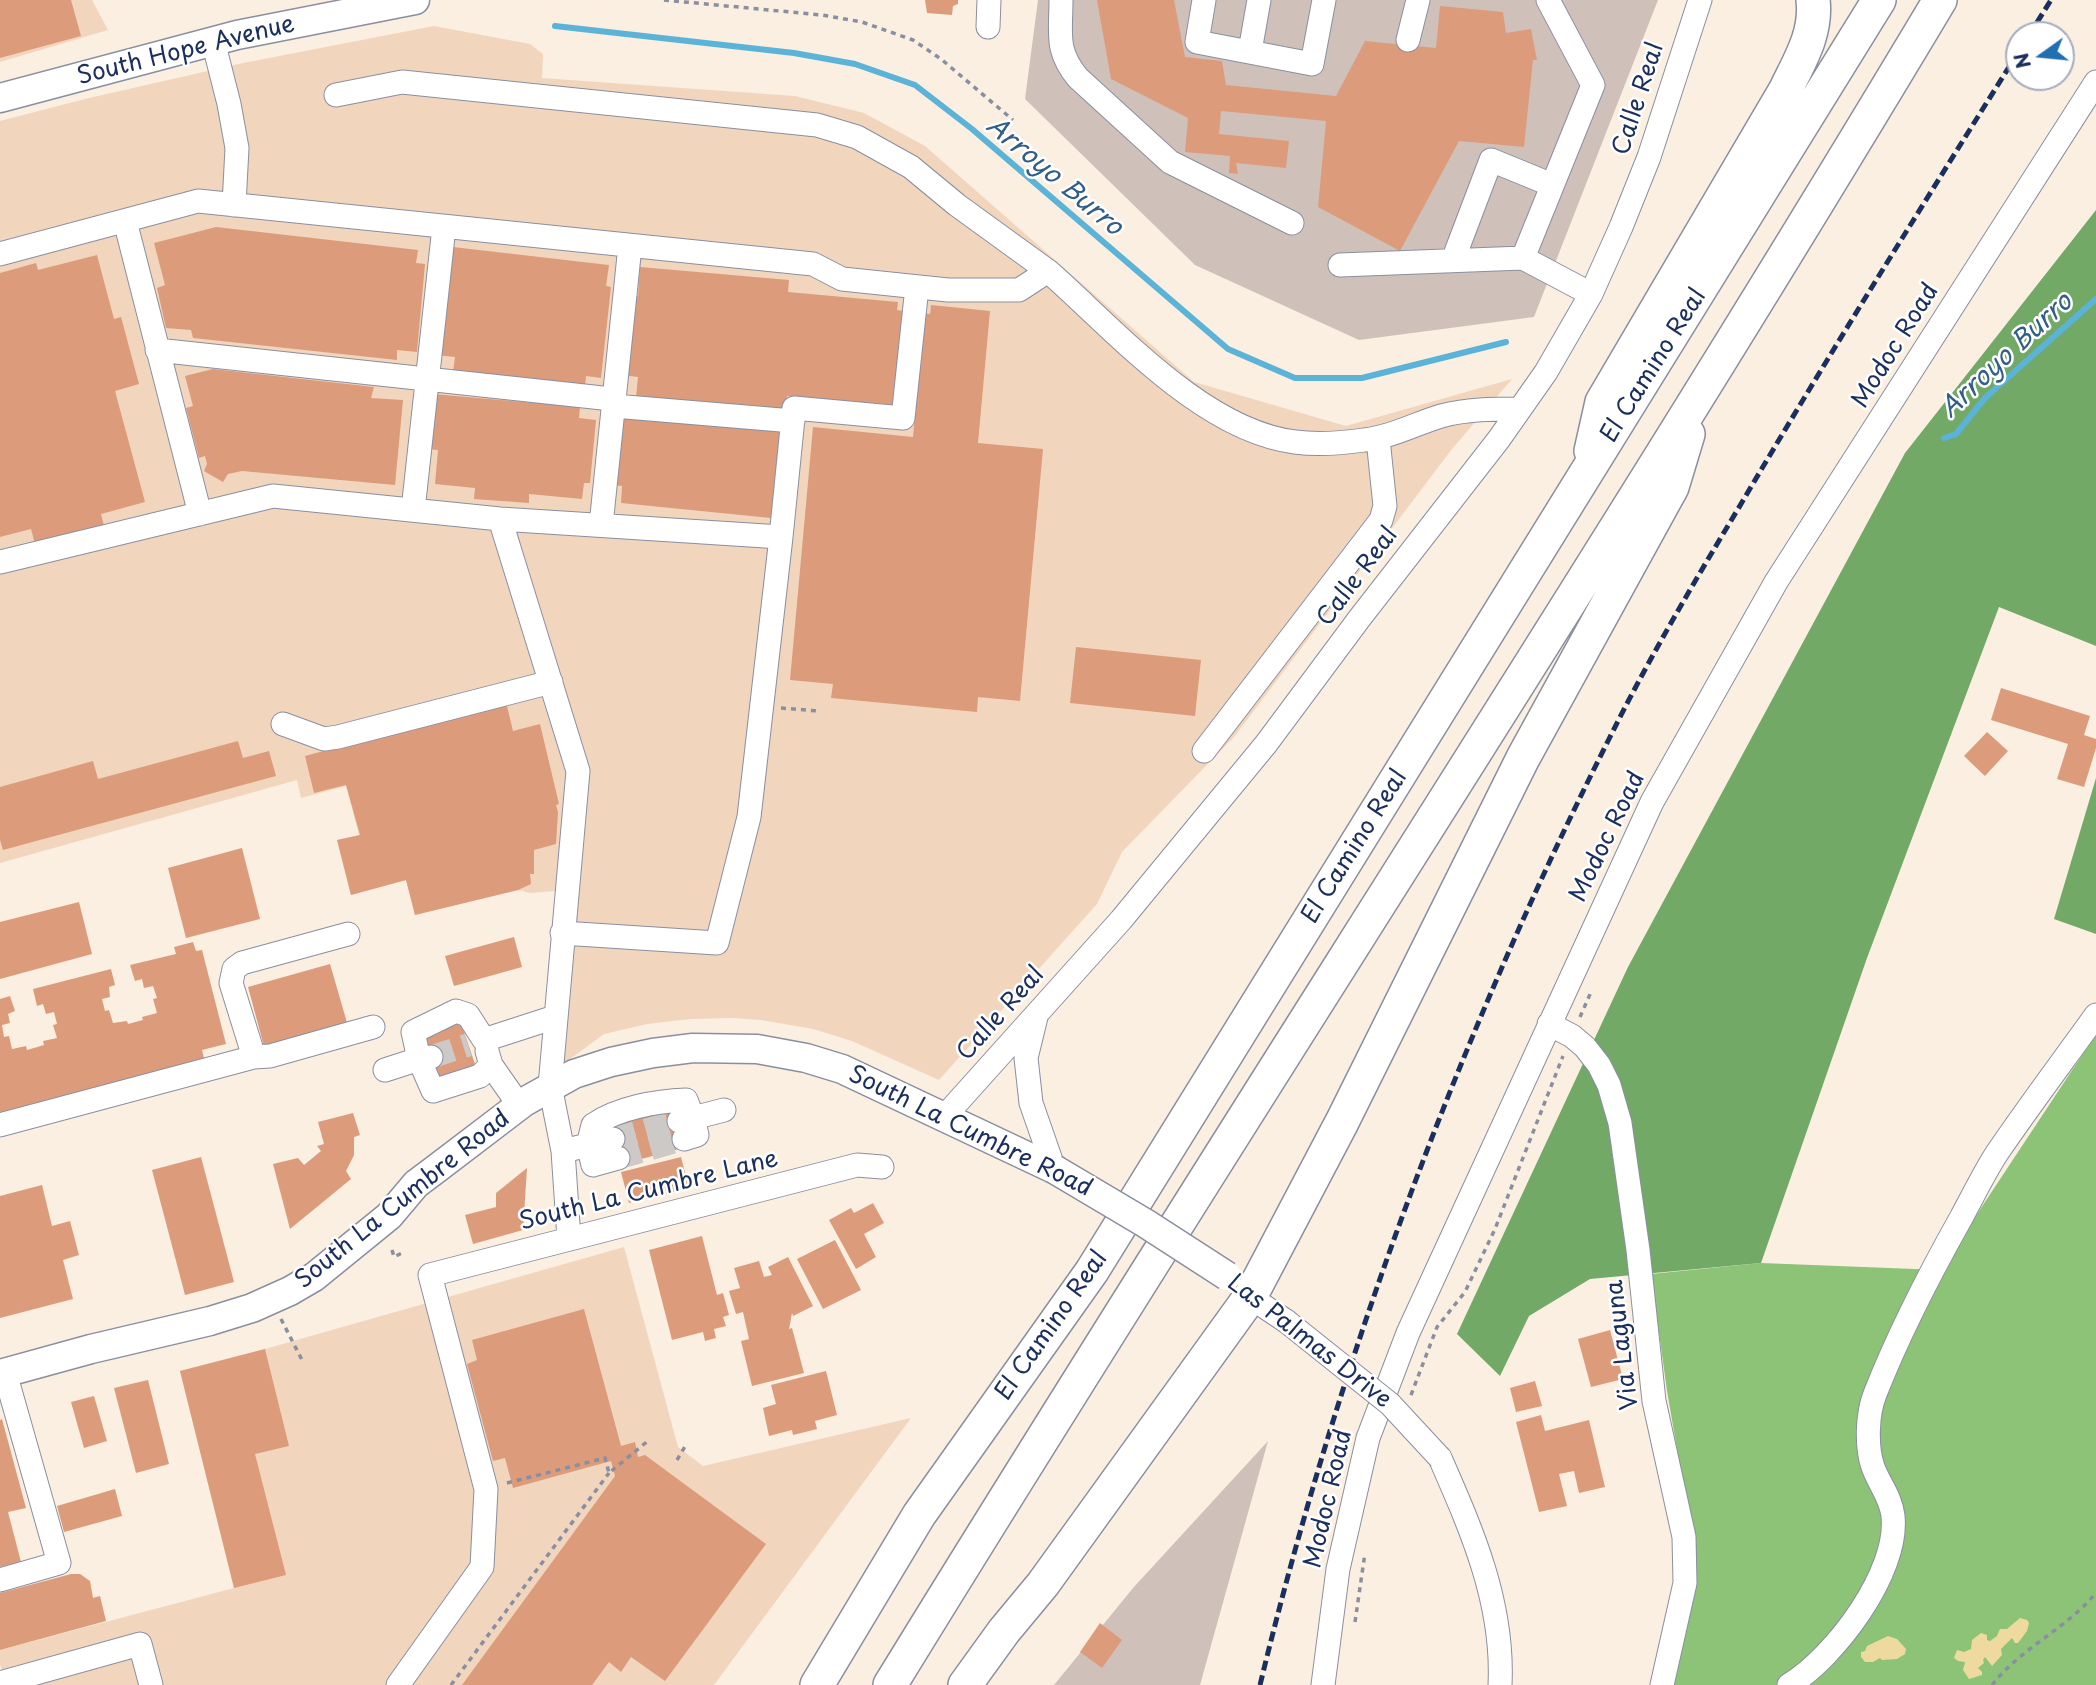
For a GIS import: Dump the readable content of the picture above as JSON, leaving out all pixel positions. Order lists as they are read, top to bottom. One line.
{"streets":{"highway":["El Camino Real"],"main road":["South Hope Avenue","South La Cumbre Road","Las Palmas Drive"],"street":["Calle Real","Modoc Road","South La Cumbre Lane","Via Laguna"]},"crossings":[["Calle Real","South La Cumbre Road"],["Modoc Road","Via Laguna"],["South La Cumbre Road","Las Palmas Drive"]],"water":["Arroyo Burro"],"north":"left"}
